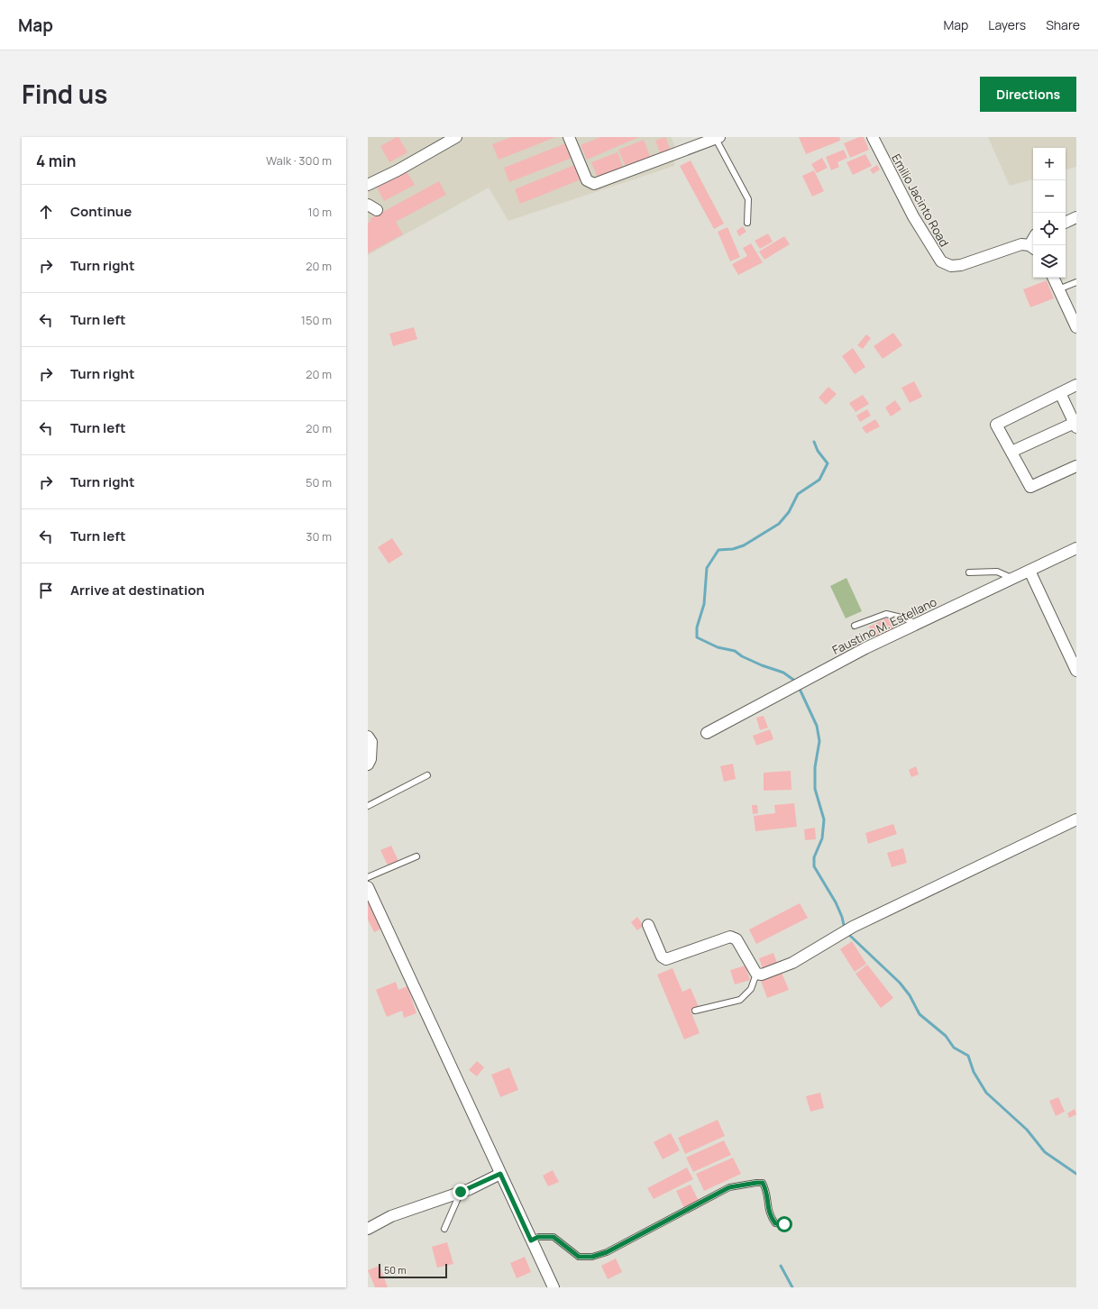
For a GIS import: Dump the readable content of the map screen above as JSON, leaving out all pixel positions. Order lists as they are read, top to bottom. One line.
{"streets":{"street":["Emilio Jacinto Road","Faustino M. Estellano"]},"scale_bar":"50 m","page":{"header":"Map","nav":["Map","Layers","Share"],"title":"Find us","buttons":"Directions","heading":["4 min","Walk · 300 m"],"map_buttons":["+","−"],"list":[["Continue","10 m"],["Turn right","20 m"],["Turn left","150 m"],["Turn right","20 m"],["Turn left","20 m"],["Turn right","50 m"],["Turn left","30 m"],"Arrive at destination"],"scale":"50 m"}}
